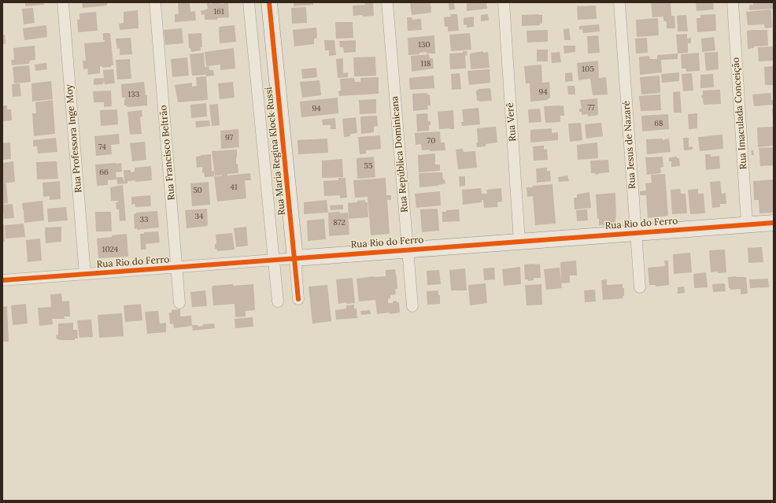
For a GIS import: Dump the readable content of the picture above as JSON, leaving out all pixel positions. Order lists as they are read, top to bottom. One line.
{"streets":{"street":["Rua Imaculada Conceição","Rua Verê","Rua Professora Inge Moy","Rua Jesus de Nazaré","Rua Maria Regina Klock Russi","Rua Francisco Beltrão","Rua República Dominicana","Rua Rio do Ferro"]},"crossings":[["Rua Imaculada Conceição","Rua Rio do Ferro"],["Rua Verê","Rua Rio do Ferro"],["Rua Professora Inge Moy","Rua Rio do Ferro"],["Rua Jesus de Nazaré","Rua Rio do Ferro"],["Rua Maria Regina Klock Russi","Rua Rio do Ferro"],["Rua Francisco Beltrão","Rua Rio do Ferro"],["Rua República Dominicana","Rua Rio do Ferro"]],"house_numbers":["161","130","118","105","94","133","77","94","68","97","70","74","55","66","41","50","34","33","872","1024"]}
